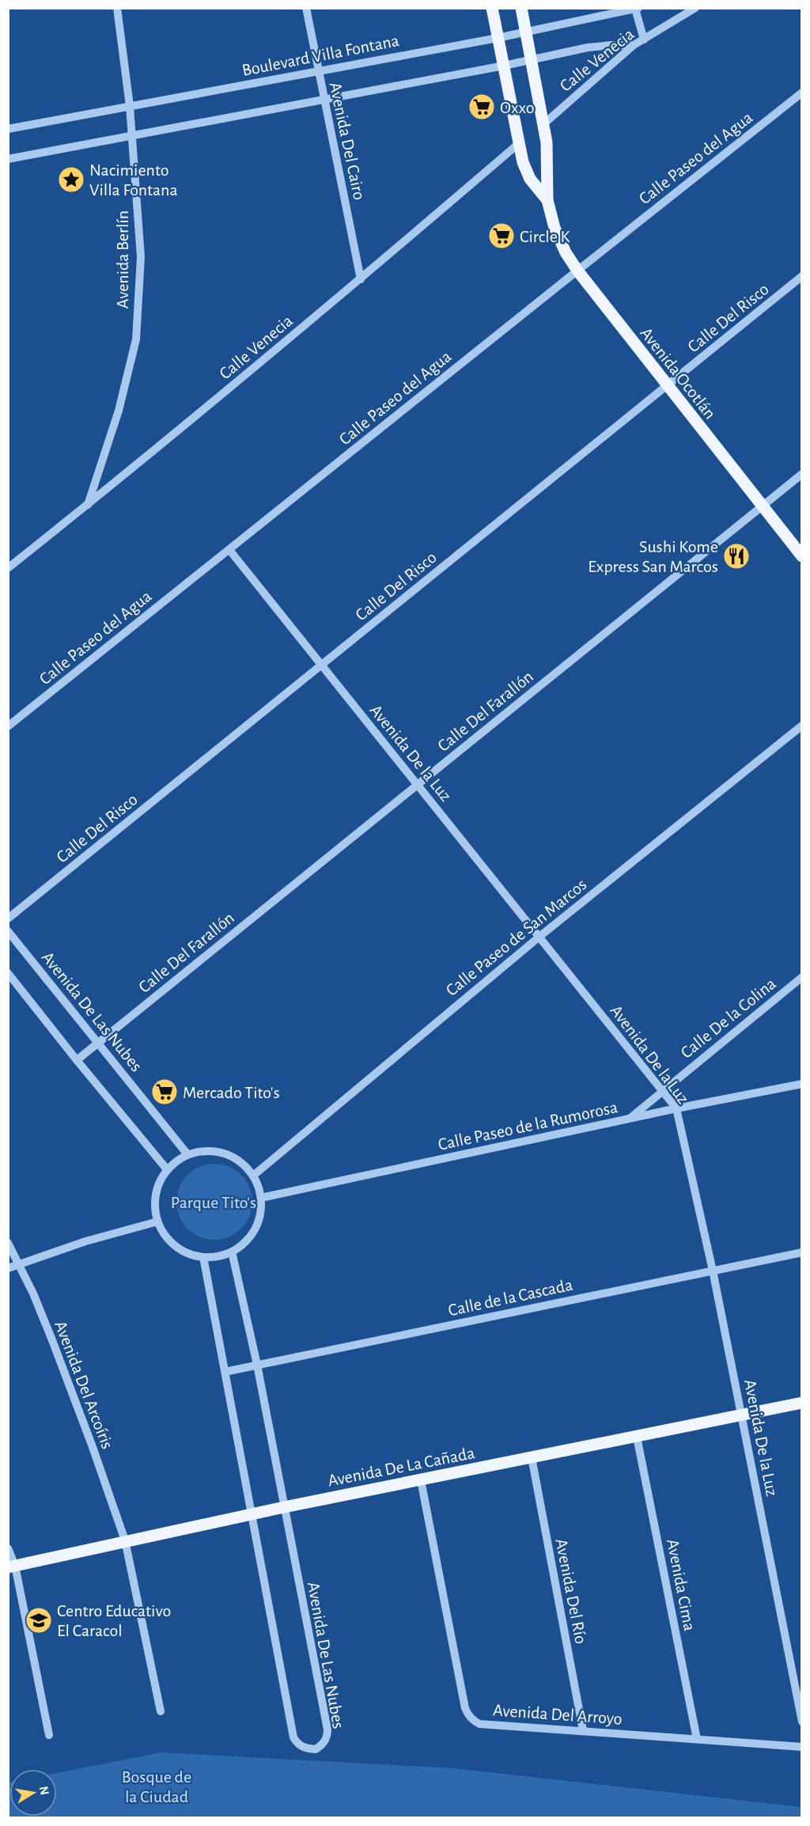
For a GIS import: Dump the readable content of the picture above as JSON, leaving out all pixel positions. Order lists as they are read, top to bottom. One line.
{"streets":{"main road":["Avenida Ocotlán","Avenida De La Cañada"],"street":["Boulevard Villa Fontana","Calle Venecia","Avenida Del Cairo","Calle Paseo del Agua","Avenida Berlín","Calle Del Risco","Calle Del Farallón","Avenida De la Luz","Calle Paseo de San Marcos","Avenida De Las Nubes","Calle De la Colina","Calle Paseo de la Rumorosa","Calle de la Cascada","Avenida Del Arcoíris","Avenida Cima","Avenida Del Río","Avenida Del Arroyo"]},"crossings":[["Boulevard Villa Fontana","Avenida Del Cairo"],["Boulevard Villa Fontana","Avenida Berlín"],["Boulevard Villa Fontana","Avenida Ocotlán"],["Calle Venecia","Avenida Del Cairo"],["Calle Venecia","Avenida Berlín"],["Calle Venecia","Avenida Ocotlán"],["Calle Paseo del Agua","Avenida Ocotlán"],["Calle Paseo del Agua","Avenida De la Luz"],["Calle Del Risco","Avenida Ocotlán"],["Calle Del Risco","Avenida De la Luz"],["Avenida Ocotlán","Calle Del Farallón"],["Calle Del Farallón","Avenida De la Luz"],["Calle Del Farallón","Avenida De Las Nubes"],["Avenida De la Luz","Calle Paseo de San Marcos"],["Avenida De la Luz","Calle De la Colina"],["Avenida De la Luz","Calle Paseo de la Rumorosa"],["Avenida De la Luz","Calle de la Cascada"],["Avenida De la Luz","Avenida De La Cañada"],["Calle Paseo de San Marcos","Avenida De Las Nubes"],["Calle Paseo de San Marcos","Calle Paseo de la Rumorosa"],["Avenida De Las Nubes","Calle Paseo de la Rumorosa"],["Avenida De Las Nubes","Calle de la Cascada"],["Avenida De Las Nubes","Avenida De La Cañada"],["Calle De la Colina","Calle Paseo de la Rumorosa"],["Avenida Del Arcoíris","Avenida De La Cañada"],["Avenida De La Cañada","Avenida Cima"],["Avenida De La Cañada","Avenida Del Río"],["Avenida De La Cañada","Avenida Del Arroyo"],["Avenida Cima","Avenida Del Arroyo"],["Avenida Del Río","Avenida Del Arroyo"]],"parks":["Parque Tito's","Bosque de la Ciudad"],"places":{"supermarket":["Oxxo","Circle K","Mercado Tito's"],"place":["Nacimiento Villa Fontana"],"restaurant":["Sushi Kome Express San Marcos"],"school or university":["Centro Educativo El Caracol"]},"north":"right"}
